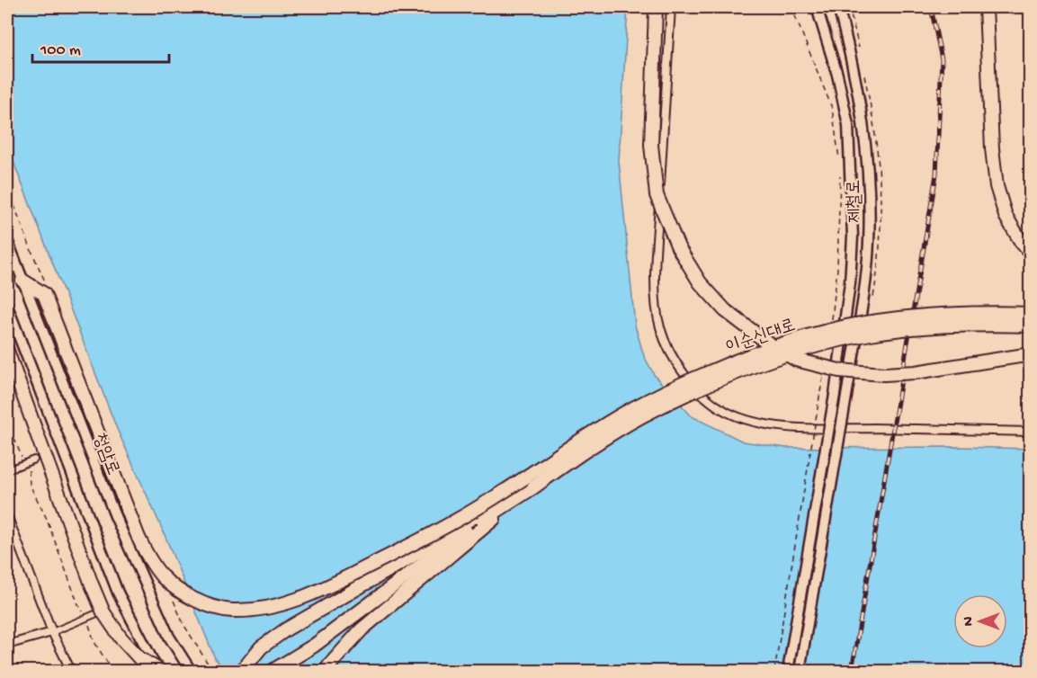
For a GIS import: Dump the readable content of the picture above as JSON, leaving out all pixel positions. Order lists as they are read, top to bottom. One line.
{"streets":{"highway":["이순신대로"],"main road":["제철로","청암로"]},"scale_bar":"100 m","north":"left"}
